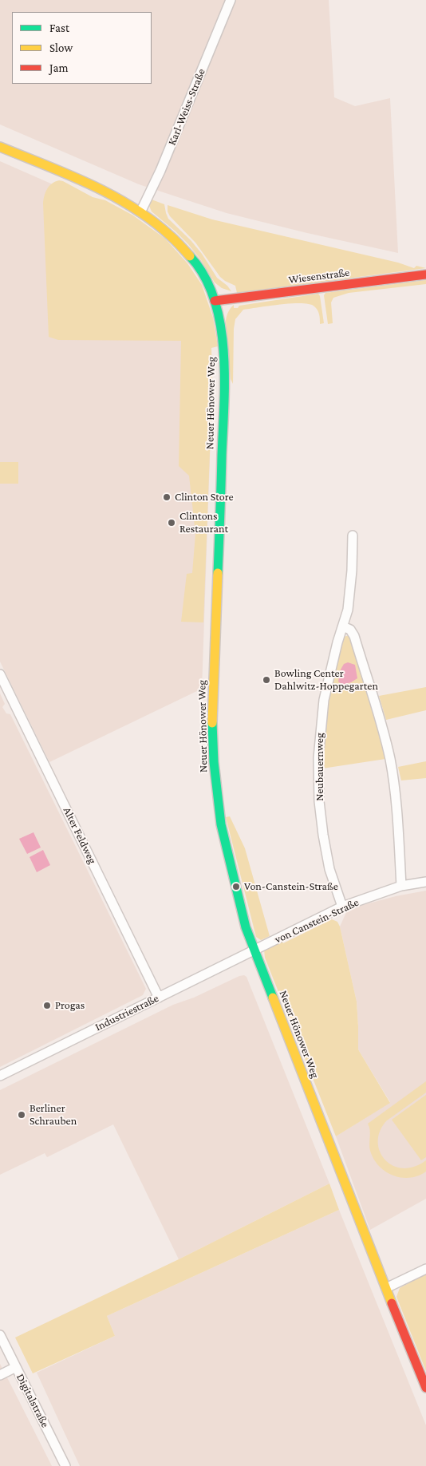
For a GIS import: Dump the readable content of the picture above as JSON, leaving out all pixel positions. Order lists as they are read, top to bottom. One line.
{"streets":{"main road":["Wiesenstraße","Neuer Hönower Weg"],"street":["Karl-Weiss-Straße","Neubauernweg","Alter Feldweg","von Canstein-Straße","Industriestraße","Digitalstraße"]},"crossings":[["Karl-Weiss-Straße","Neuer Hönower Weg"],["Wiesenstraße","Neuer Hönower Weg"],["Neuer Hönower Weg","von Canstein-Straße"],["Neuer Hönower Weg","Industriestraße"],["Neubauernweg","von Canstein-Straße"],["Alter Feldweg","Industriestraße"],["von Canstein-Straße","Industriestraße"]],"places":["Clinton Store","Clintons Restaurant","Bowling Center Dahlwitz-Hoppegarten","Von-Canstein-Straße","Progas","Berliner Schrauben"],"legend":["Fast","Slow","Jam"]}
